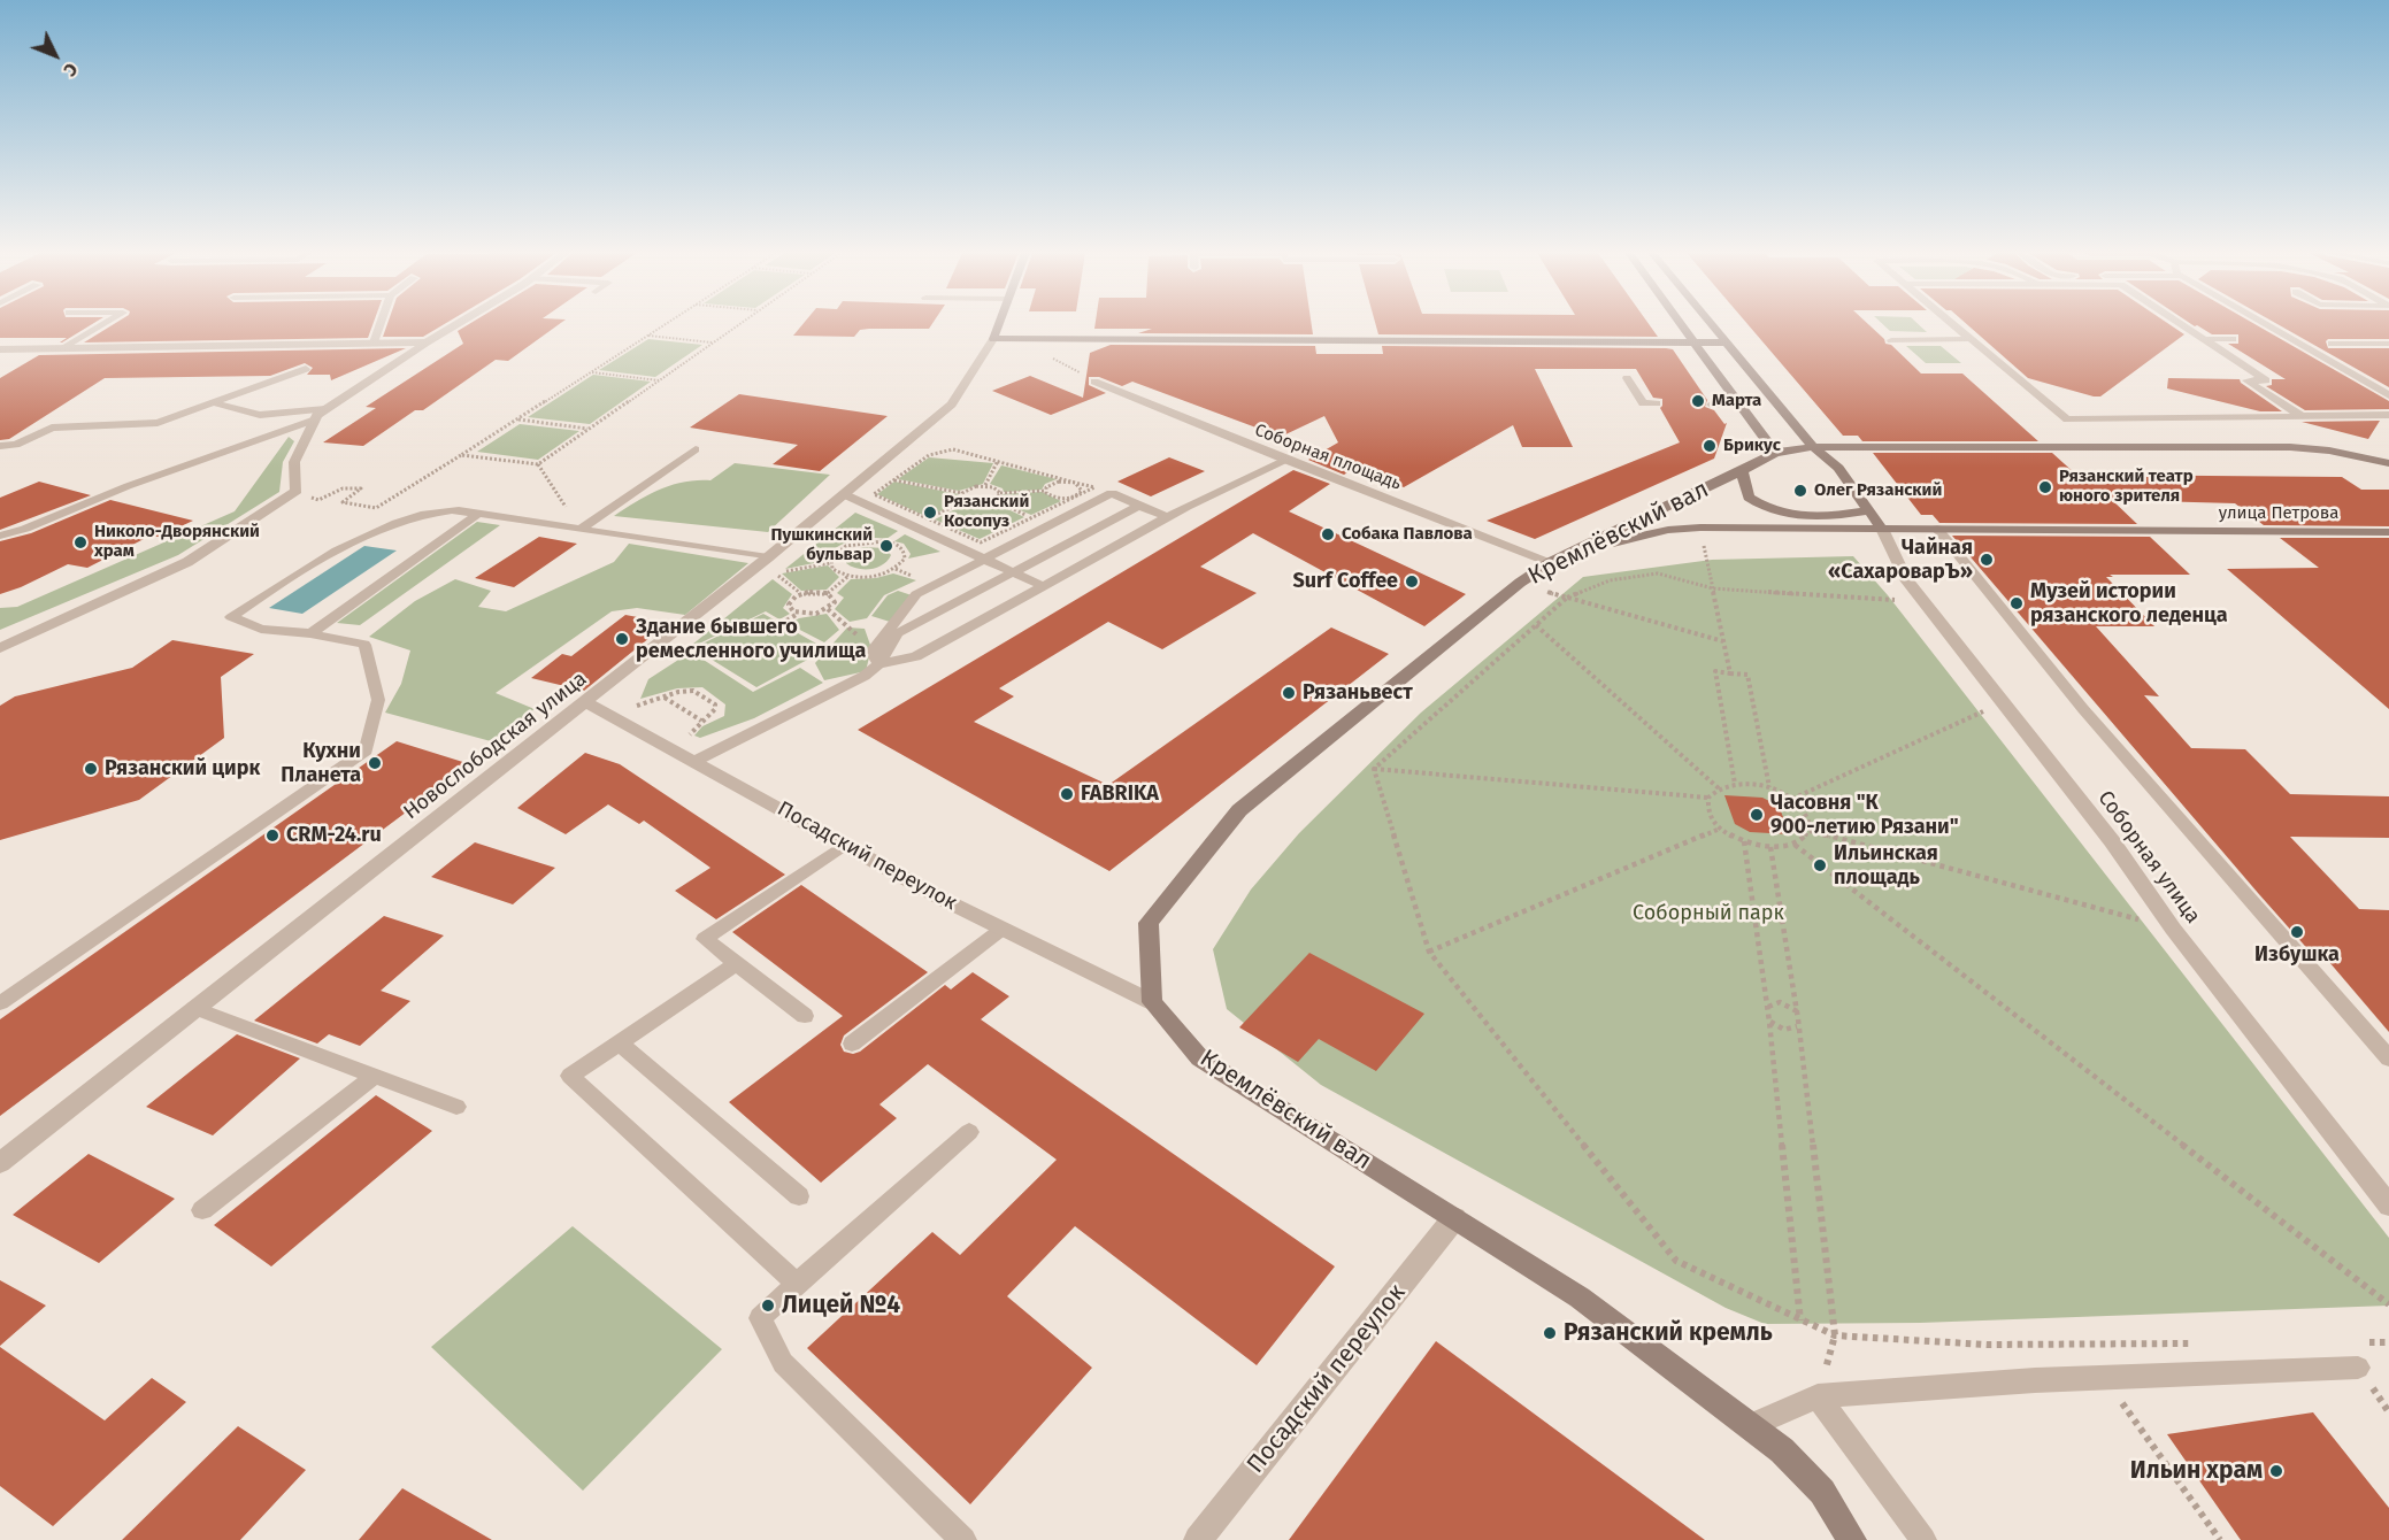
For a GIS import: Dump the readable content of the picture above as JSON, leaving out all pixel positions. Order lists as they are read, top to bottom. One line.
{"streets":{"main road":["улица Петрова","Кремлёвский вал"],"street":["Соборная площадь","Новослободская улица","Посадский переулок","Соборная улица"]},"crossings":[["Соборная площадь","улица Петрова"],["Соборная площадь","Кремлёвский вал"],["улица Петрова","Кремлёвский вал"],["улица Петрова","Соборная улица"],["Кремлёвский вал","Посадский переулок"],["Новослободская улица","Посадский переулок"]],"parks":["Соборный парк"],"places":["Марта","Брикус","Рязанский театр юного зрителя","Олег Рязанский","Рязанский Косопуз","Собака Павлова","Николо-Дворянский храм","Пушкинский бульвар","Чайная «СахароварЪ»","Surf Coffee","Музей истории рязанского леденца","Здание бывшего ремесленного училища","Рязаньвест","Кухни Планета","Рязанский цирк","FABRIKA","Часовня \"К 900-летию Рязани\"","CRM-24.ru","Ильинская площадь","Избушка","Лицей №4","Рязанский кремль","Ильин храм"],"north":"bottom right"}
